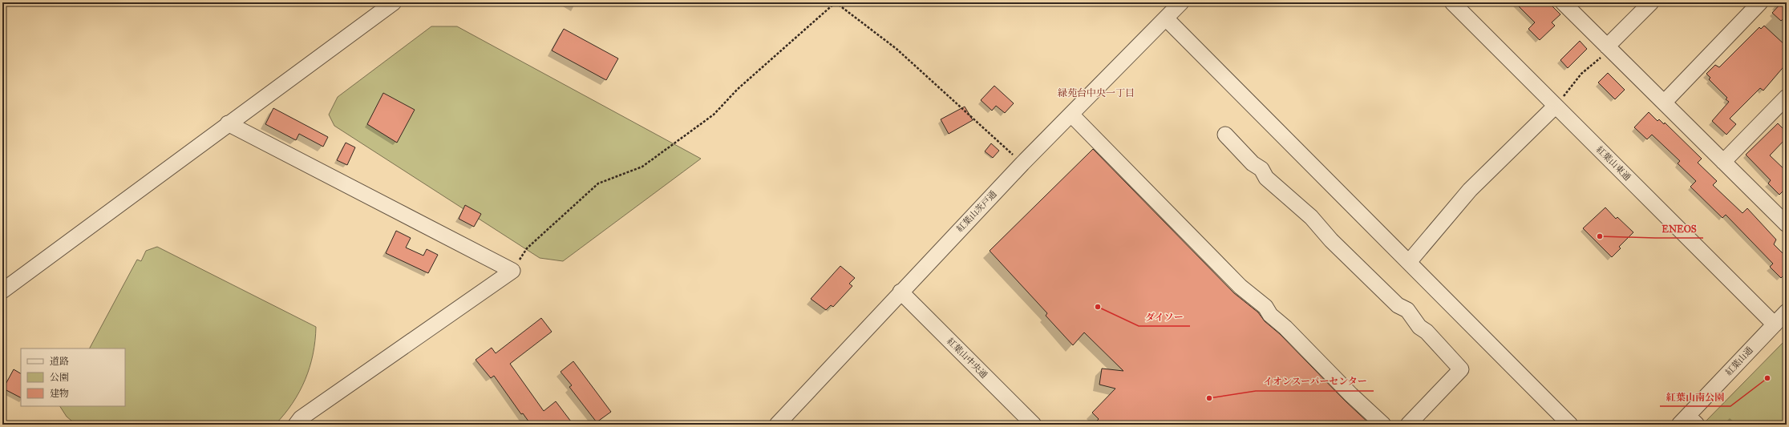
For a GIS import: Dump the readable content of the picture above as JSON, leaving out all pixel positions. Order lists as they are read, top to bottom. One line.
{"streets":{"street":["紅葉山東通","紅葉山茨戸通","紅葉山中央通","紅葉山通"]},"crossings":[["紅葉山東通","紅葉山通"],["紅葉山茨戸通","紅葉山中央通"]],"districts":["緑苑台中央一丁目"],"places":["ENEOS","ダイソー","紅葉山南公園","イオンスーパーセンター"],"legend":["道路","公園","建物"]}
